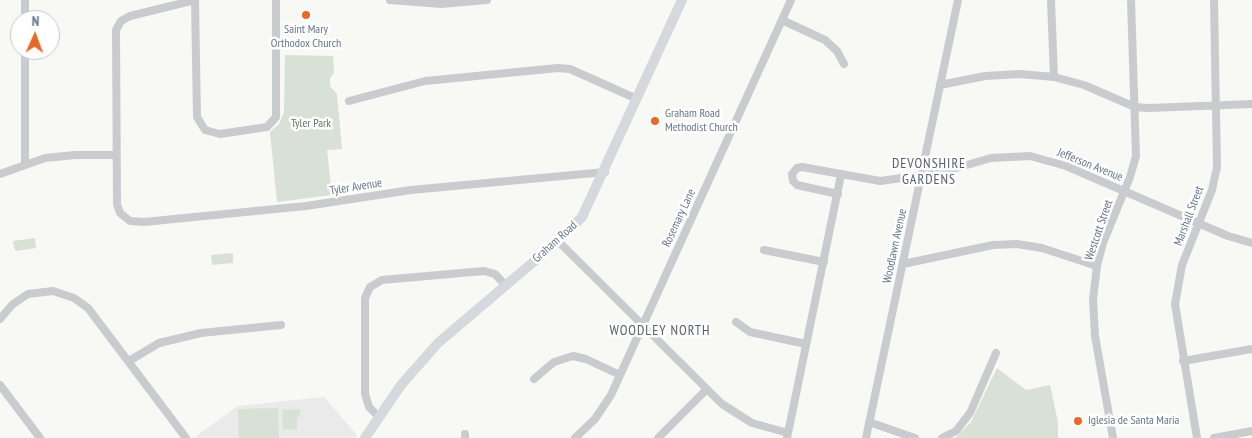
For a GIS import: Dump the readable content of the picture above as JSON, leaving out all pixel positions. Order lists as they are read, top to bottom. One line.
{"streets":{"street":["Jefferson Avenue","Tyler Avenue","Marshall Street","Rosemary Lane","Westcott Street","Graham Road","Woodlawn Avenue"]},"crossings":[["Jefferson Avenue","Marshall Street"],["Jefferson Avenue","Westcott Street"],["Jefferson Avenue","Woodlawn Avenue"],["Tyler Avenue","Graham Road"]],"districts":["DEVONSHIRE GARDENS","WOODLEY NORTH"],"parks":["Tyler Park"],"places":["Saint Mary Orthodox Church","Graham Road Methodist Church","Iglesia de Santa Maria"],"north":"top"}
